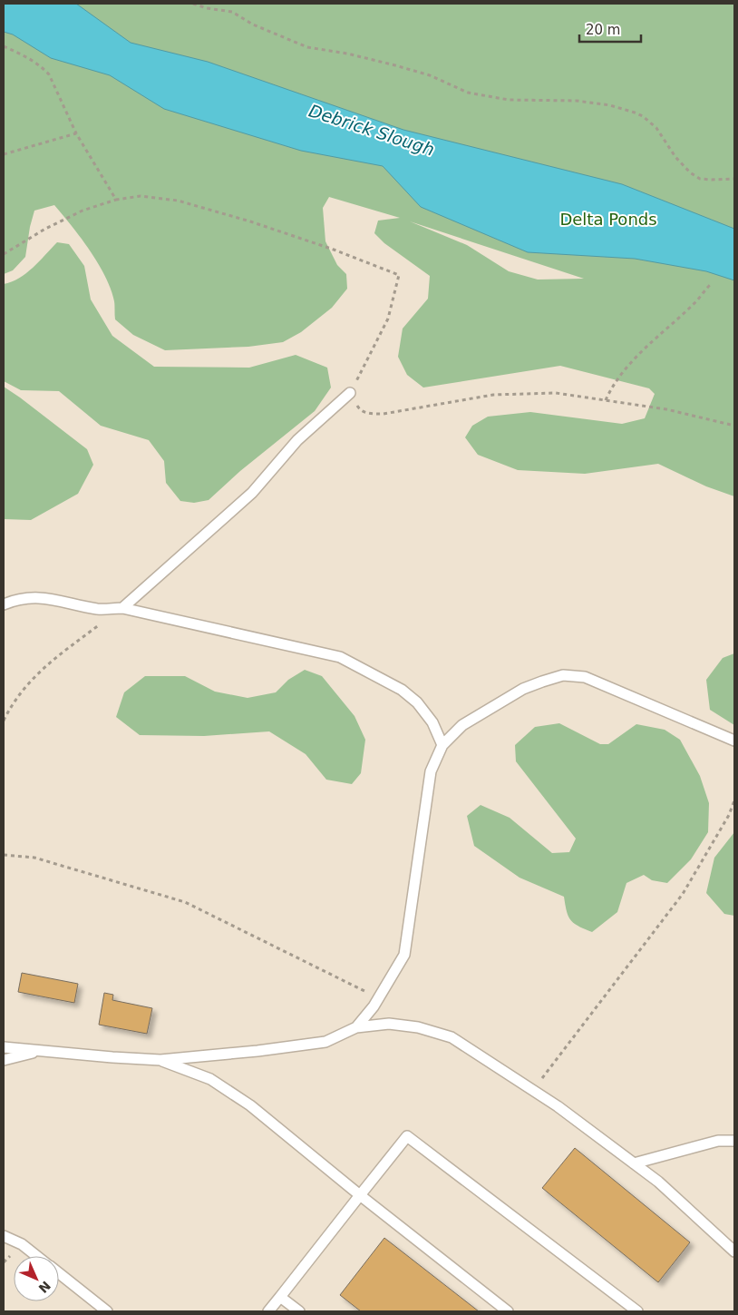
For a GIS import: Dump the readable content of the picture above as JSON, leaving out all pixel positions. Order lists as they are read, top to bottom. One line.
{"water":["Debrick Slough"],"parks":["Delta Ponds"],"scale_bar":"20 m","north":"bottom right"}
